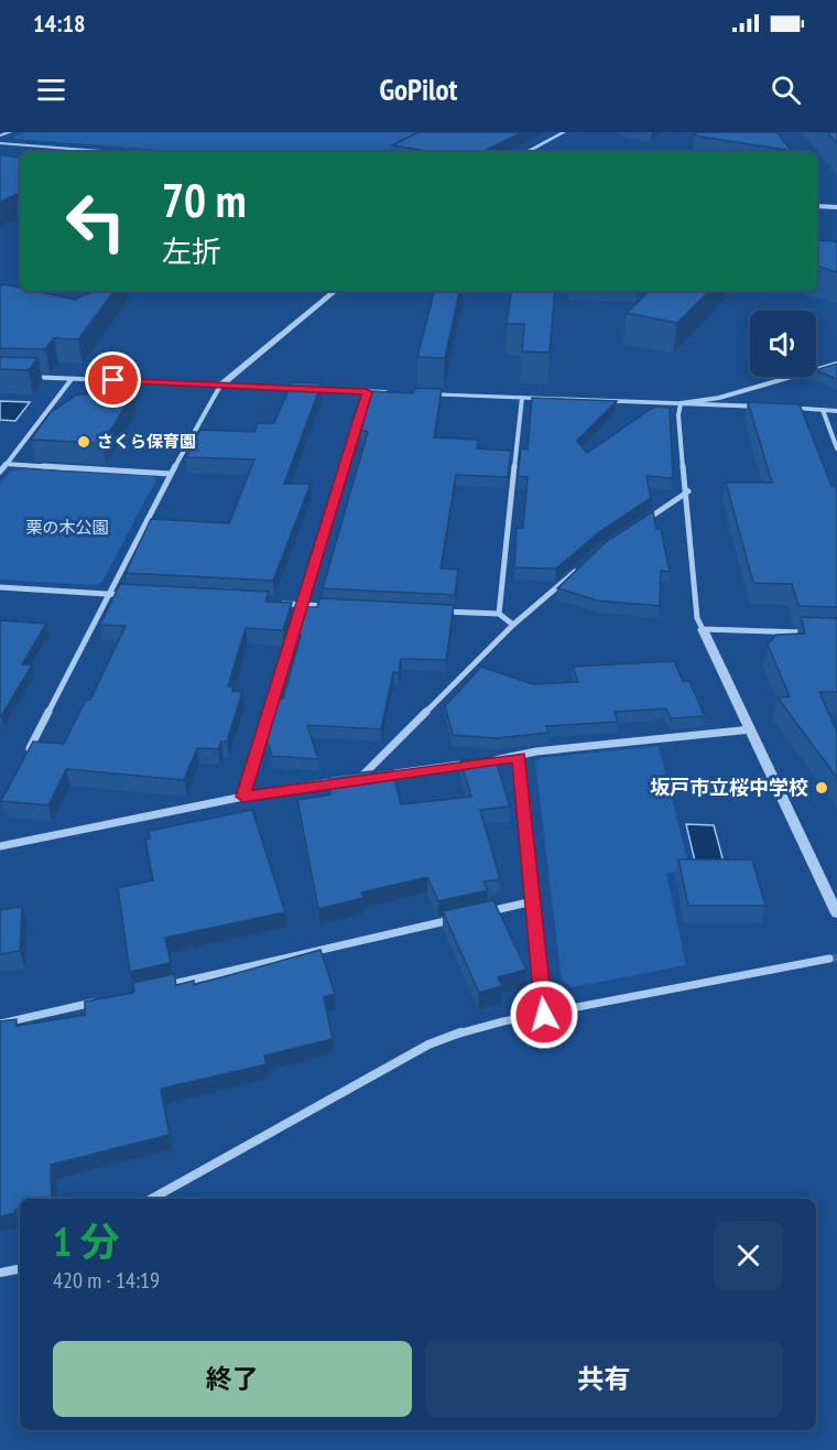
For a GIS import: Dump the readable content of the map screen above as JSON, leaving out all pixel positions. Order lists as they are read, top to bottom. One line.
{"parks":["栗の木公園"],"places":["さくら保育園","坂戸市立桜中学校"],"page":{"status":"14:18","header":"GoPilot","turn":["70 m","左折"],"heading":["1 分","420 m · 14:19"],"buttons":["終了","共有"]}}
